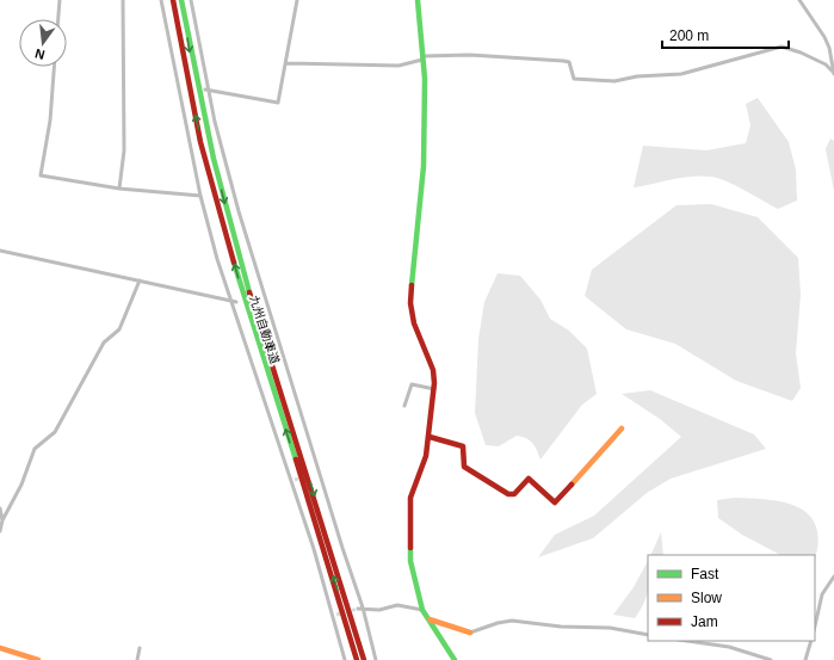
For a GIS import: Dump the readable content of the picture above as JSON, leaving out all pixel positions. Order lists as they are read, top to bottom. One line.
{"streets":{"main road":["九州自動車道"]},"legend":["Fast","Slow","Jam"],"scale_bar":"200 m","north":"bottom"}
